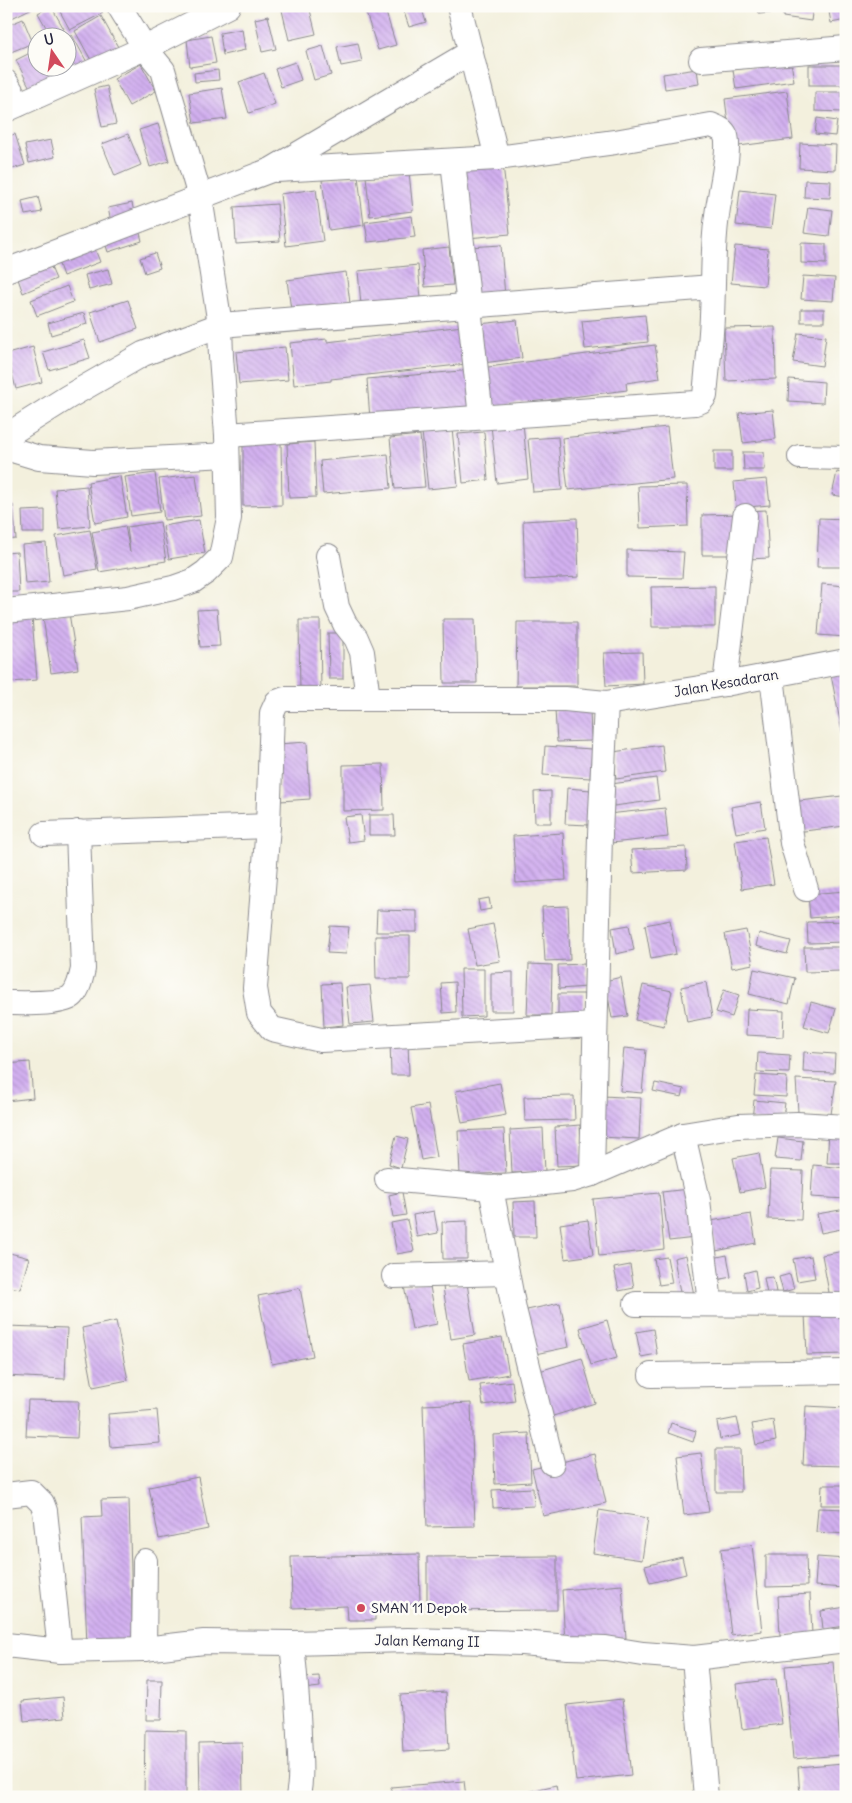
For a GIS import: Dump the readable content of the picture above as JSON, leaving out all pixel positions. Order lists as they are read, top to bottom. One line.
{"streets":{"street":["Jalan Kesadaran","Jalan Kemang II"]},"places":["SMAN 11 Depok"],"north":"top"}
